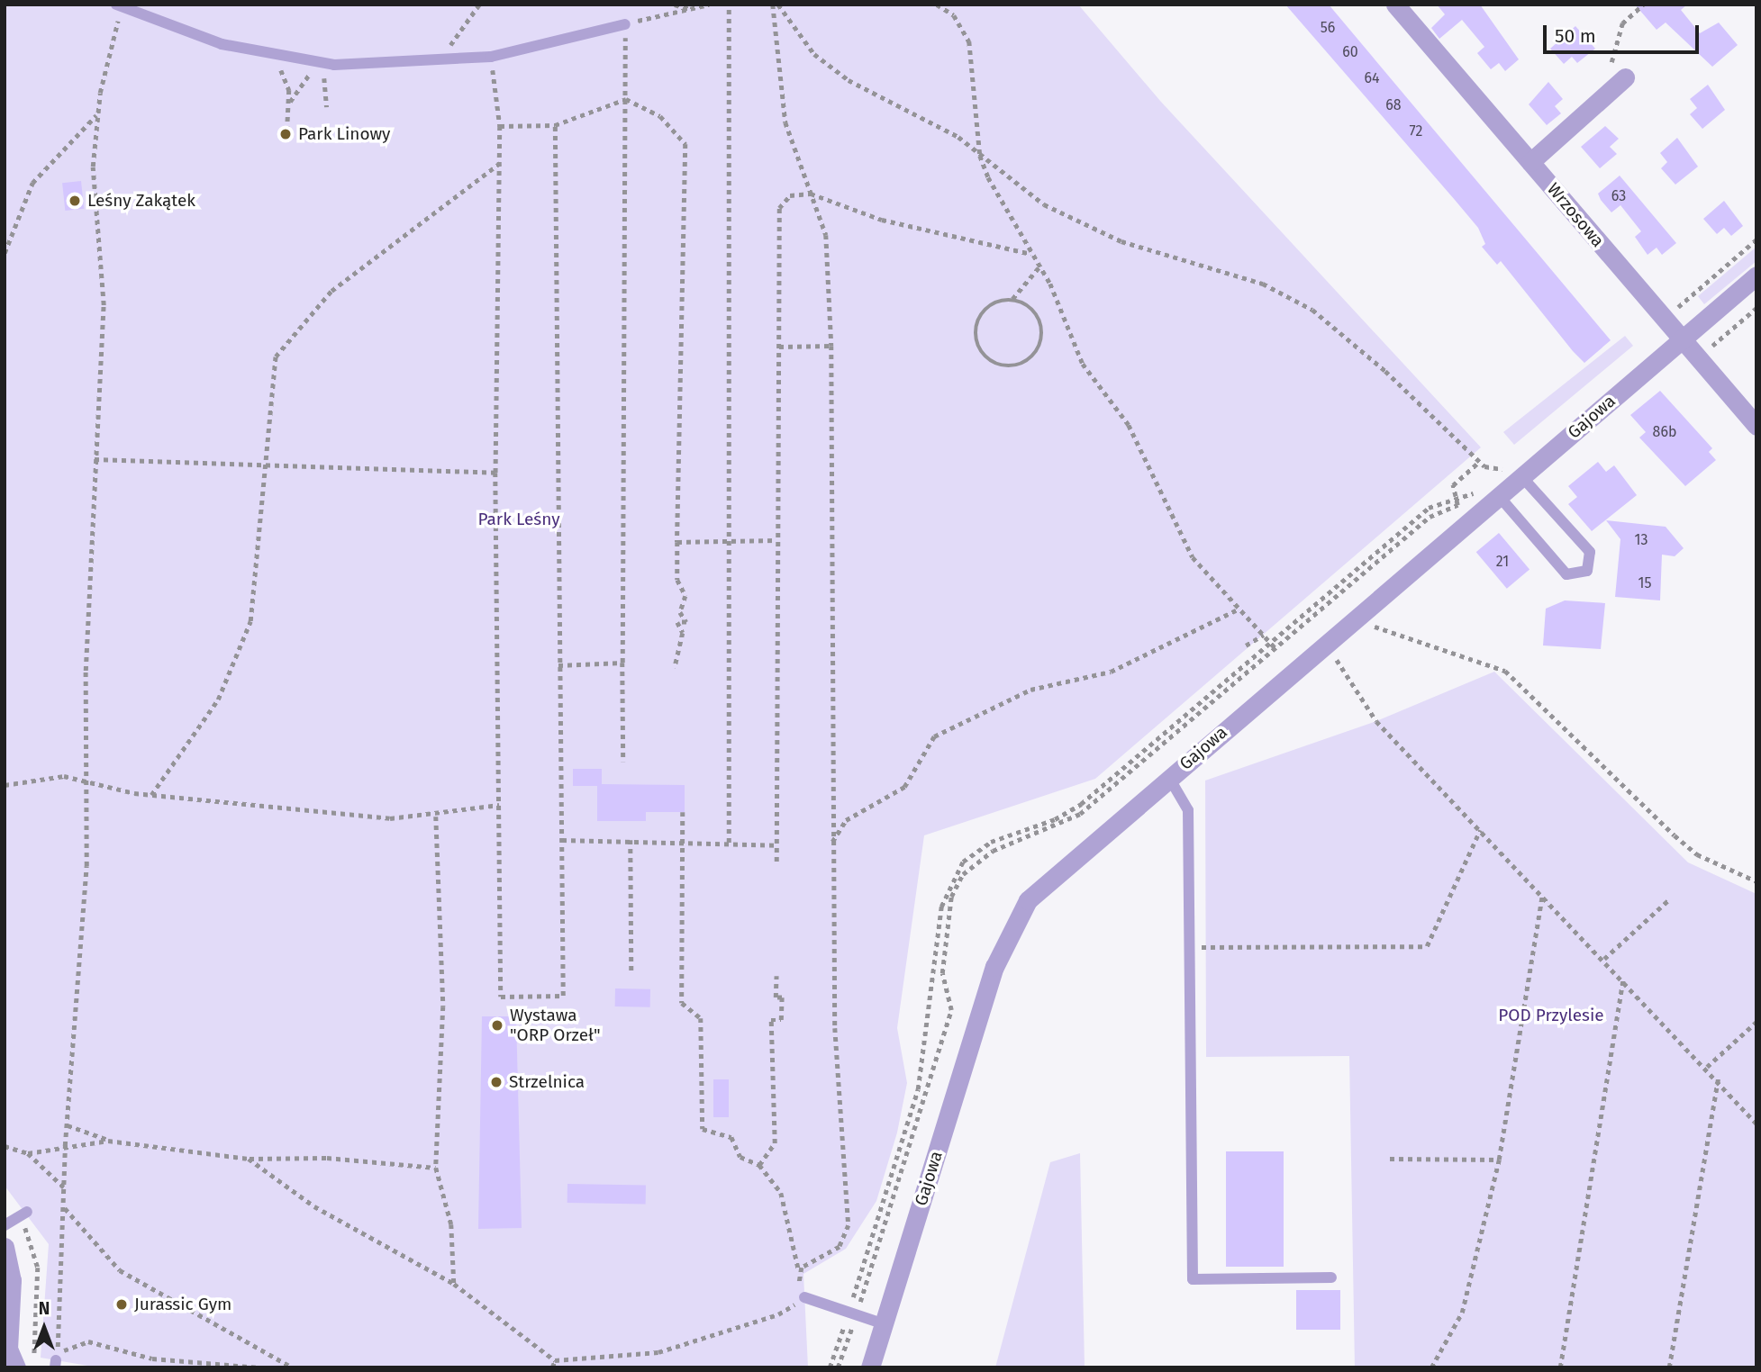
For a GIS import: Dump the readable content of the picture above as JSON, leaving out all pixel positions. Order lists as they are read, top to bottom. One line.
{"streets":{"street":["Wrzosowa","Gajowa"]},"crossings":[["Wrzosowa","Gajowa"]],"parks":["Park Leśny","POD Przylesie"],"places":["Park Linowy","Leśny Zakątek","Wystawa \"ORP Orzeł\"","Strzelnica","Jurassic Gym"],"house_numbers":["56","60","64","68","72","63","86b","13","21","15"],"scale_bar":"50 m","north":"top"}
